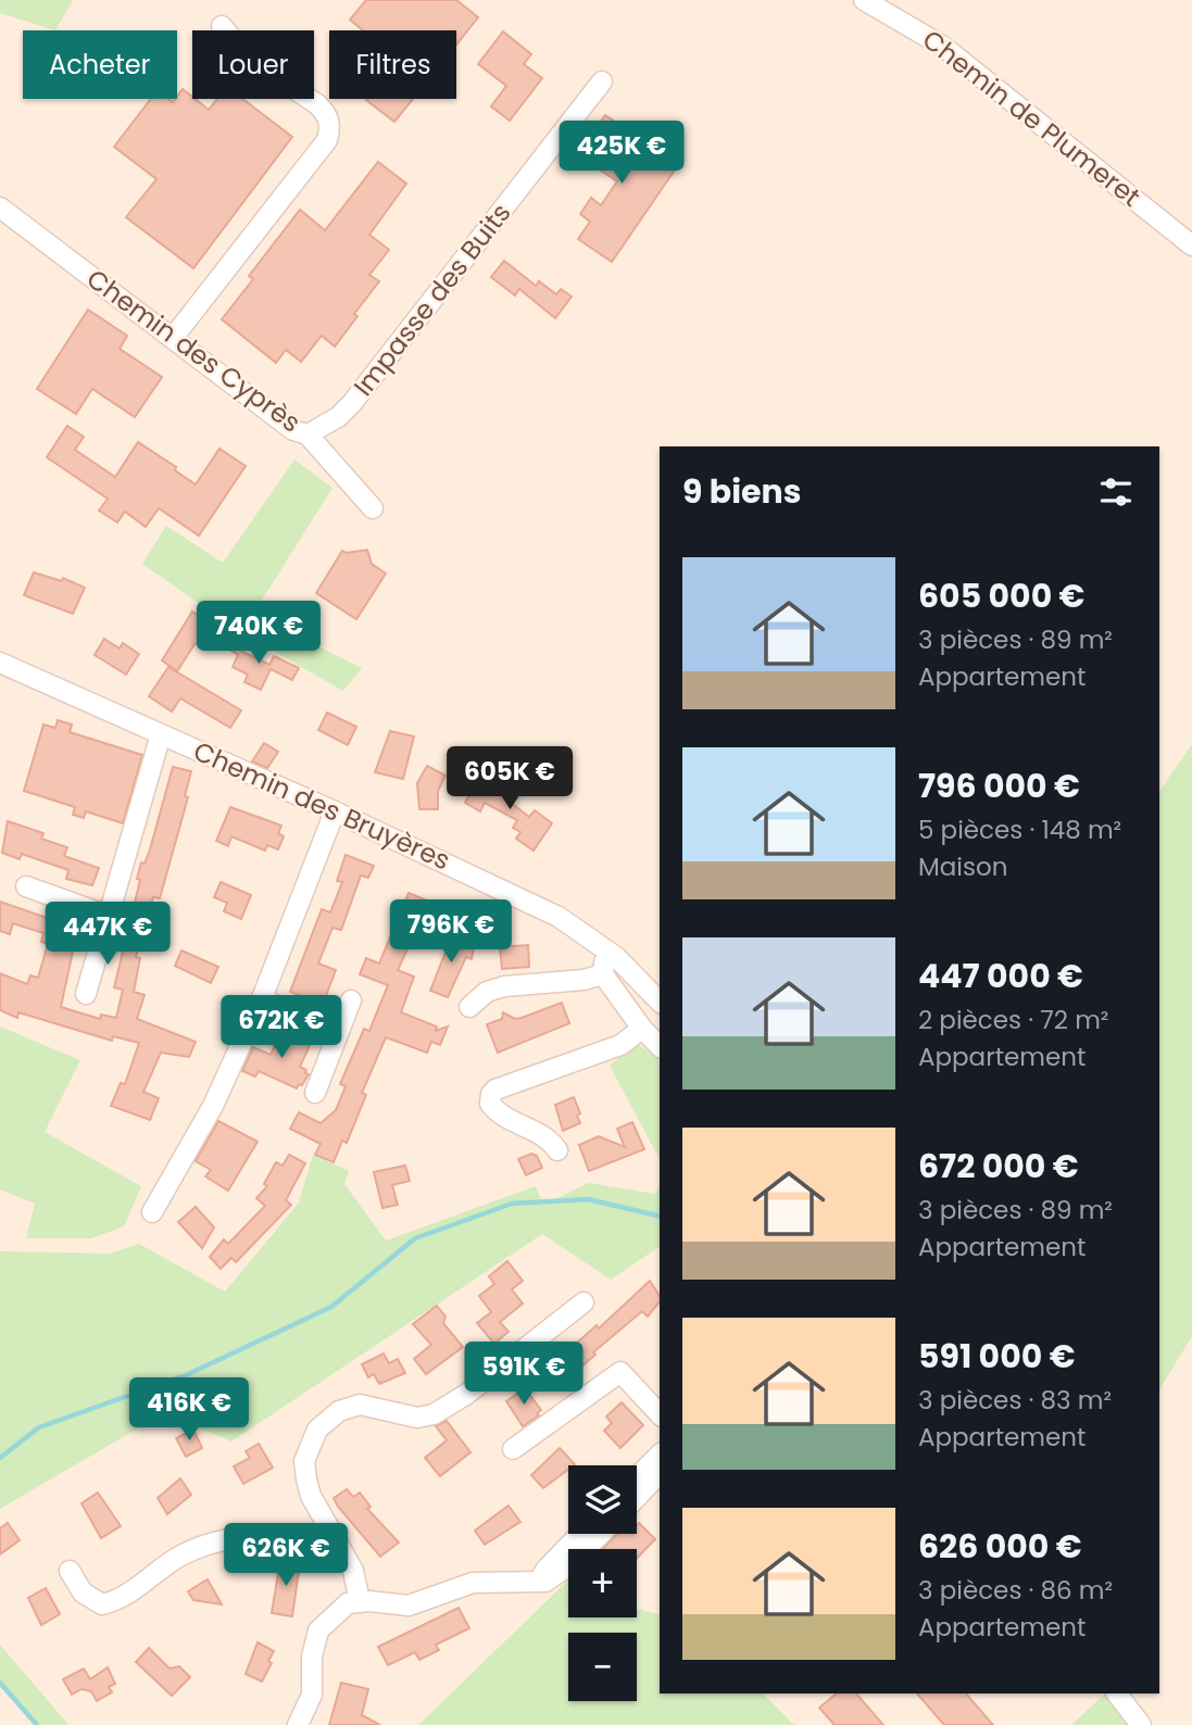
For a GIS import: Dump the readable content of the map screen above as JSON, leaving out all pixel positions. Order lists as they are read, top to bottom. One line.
{"streets":{"street":["Chemin de Plumeret","Impasse des Buits","Chemin des Cyprès","Chemin des Bruyères"]},"crossings":[["Impasse des Buits","Chemin des Cyprès"]],"page":{"chip":["Acheter","Louer","Filtres"],"price":["425K €","740K €","605K €","796K €","447K €","672K €","591K €","416K €","626K €"],"heading":"9 biens","list":[{"name":"605 000 €","note":"3 pièces · 89 m² · Appartement"},{"name":"796 000 €","note":"5 pièces · 148 m² · Maison"},{"name":"447 000 €","note":"2 pièces · 72 m² · Appartement"},{"name":"672 000 €","note":"3 pièces · 89 m² · Appartement"},{"name":"591 000 €","note":"3 pièces · 83 m² · Appartement"},{"name":"626 000 €","note":"3 pièces · 86 m² · Appartement"}],"map_buttons":["+","−"]}}
